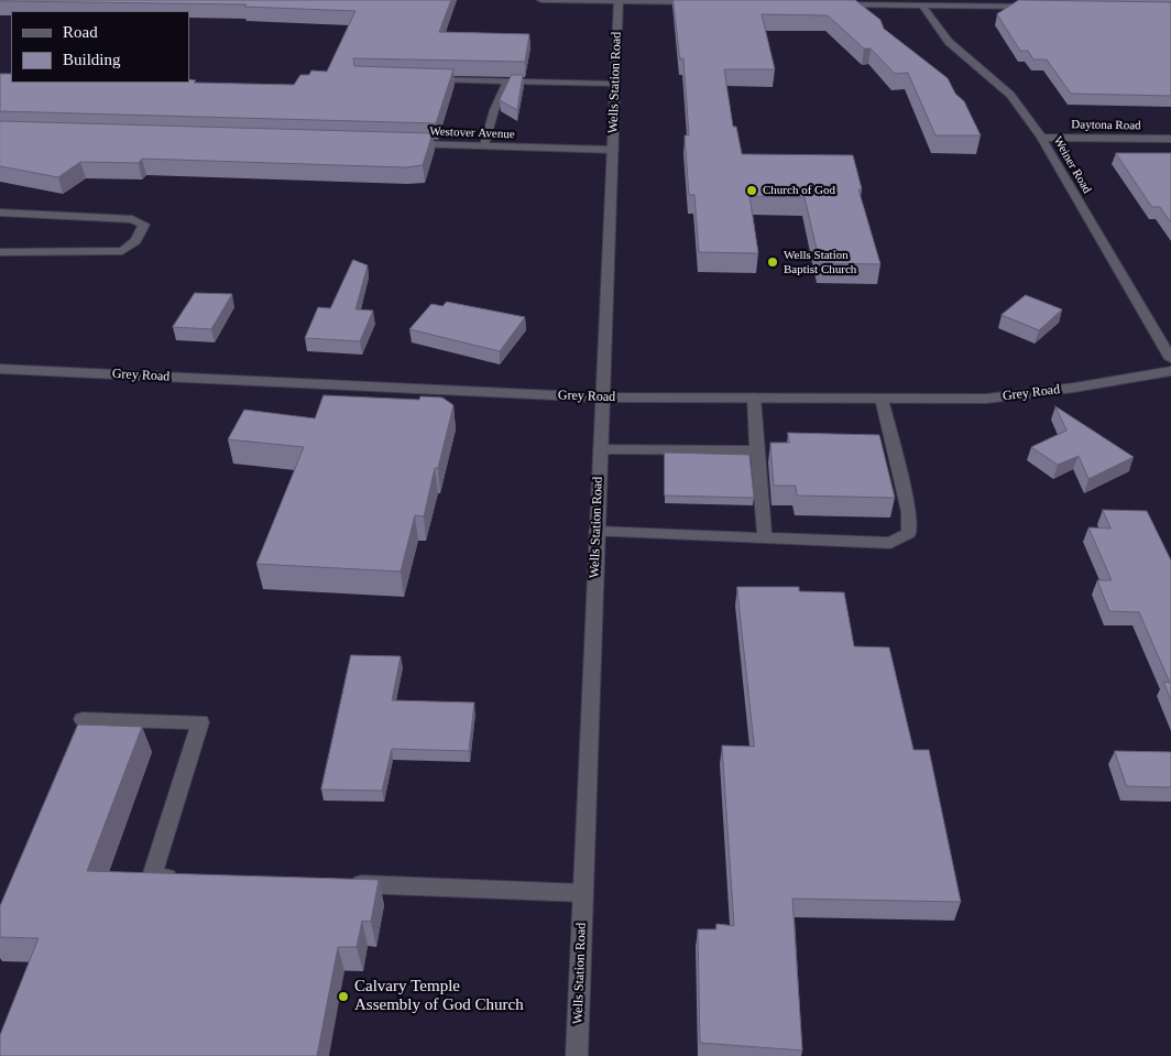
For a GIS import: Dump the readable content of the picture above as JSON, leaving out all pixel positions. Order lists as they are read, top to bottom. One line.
{"streets":{"street":["Wells Station Road","Daytona Road","Westover Avenue","Weiner Road","Grey Road"]},"crossings":[["Wells Station Road","Westover Avenue"],["Wells Station Road","Grey Road"],["Daytona Road","Weiner Road"]],"places":["Church of God","Wells Station Baptist Church","Calvary Temple Assembly of God Church"],"legend":["Road","Building"]}
